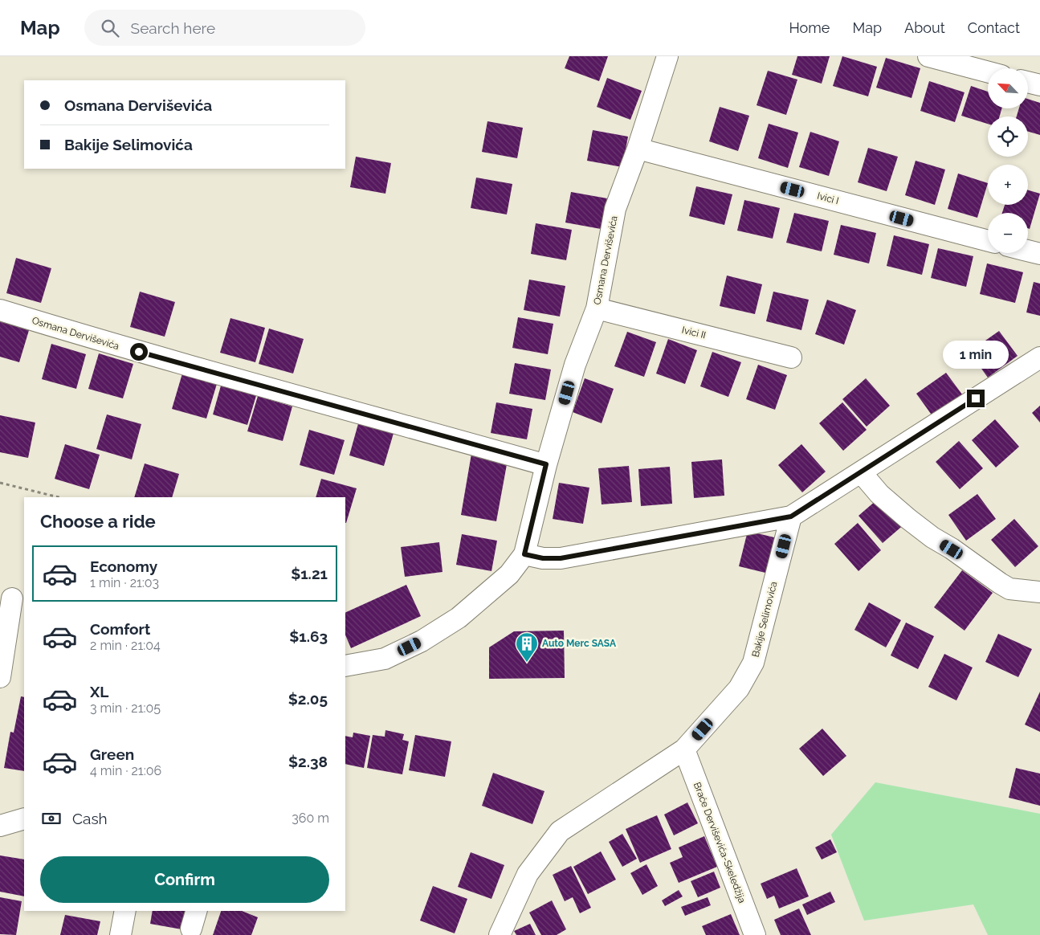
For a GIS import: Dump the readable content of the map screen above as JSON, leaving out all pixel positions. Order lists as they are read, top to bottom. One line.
{"streets":{"street":["Ivici I","Osmana Derviševića","Ivici II","Bakije Selimovića","Braće Derviševića-Skeledžija"]},"crossings":[["Ivici I","Osmana Derviševića"],["Osmana Derviševića","Ivici II"],["Bakije Selimovića","Braće Derviševića-Skeledžija"]],"places":{"building":["Auto Merc SASA"]},"north":"top left","page":{"header":"Map","search":"Search here","nav":["Home","Map","About","Contact"],"map_buttons":["+","−"],"banner":["Osmana Derviševića","Bakije Selimovića"],"bubble":"1 min","heading":"Choose a ride","list":[{"name":"Economy","note":"1 min · 21:03","value":"$1.21"},{"name":"Comfort","note":"2 min · 21:04","value":"$1.63"},{"name":"XL","note":"3 min · 21:05","value":"$2.05"},{"name":"Green","note":"4 min · 21:06","value":"$2.38"}],"pay":["Cash","360 m"],"buttons":"Confirm"}}
